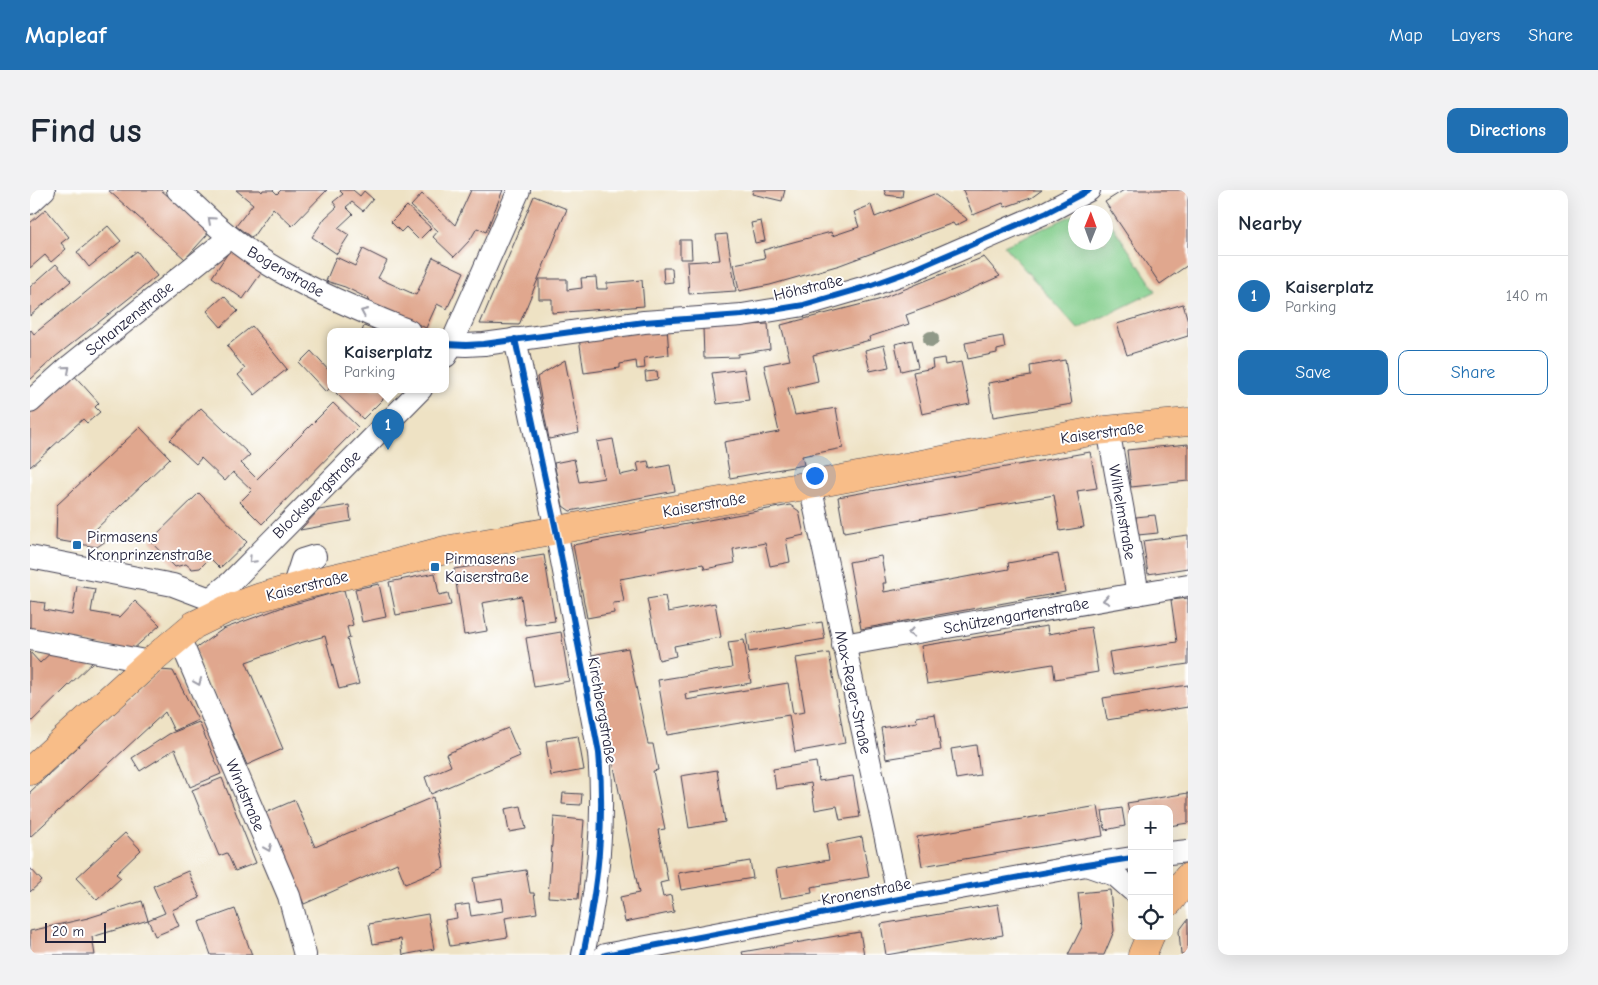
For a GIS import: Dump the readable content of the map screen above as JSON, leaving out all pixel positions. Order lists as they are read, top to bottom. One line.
{"streets":{"main road":["Kaiserstraße","Blocksbergstraße"],"street":["Bogenstraße","Höhstraße","Schanzenstraße","Wilhelmstraße","Schützengartenstraße","Max-Reger-Straße","Kirchbergstraße","Windstraße","Kronenstraße"]},"crossings":[["Bogenstraße","Schanzenstraße"],["Höhstraße","Kirchbergstraße"],["Kaiserstraße","Blocksbergstraße"],["Kaiserstraße","Wilhelmstraße"],["Kaiserstraße","Max-Reger-Straße"],["Kaiserstraße","Kirchbergstraße"],["Blocksbergstraße","Windstraße"],["Wilhelmstraße","Schützengartenstraße"],["Schützengartenstraße","Max-Reger-Straße"],["Max-Reger-Straße","Kronenstraße"]],"one_way":["Bogenstraße","Schanzenstraße","Blocksbergstraße","Schützengartenstraße","Windstraße"],"places":{"transit":["Pirmasens Kronprinzenstraße","Pirmasens Kaiserstraße"]},"scale_bar":"20 m","north":"top","page":{"header":"Mapleaf","nav":["Map","Layers","Share"],"buttons":["Directions",["Save","Share"]],"title":"Find us","heading":"Nearby","list":[{"mark":"1","name":"Kaiserplatz","note":"Parking","value":"140 m"}],"popup":["Kaiserplatz","Parking"],"pins":"1","map_buttons":["+","−"],"scale":"20 m"}}
